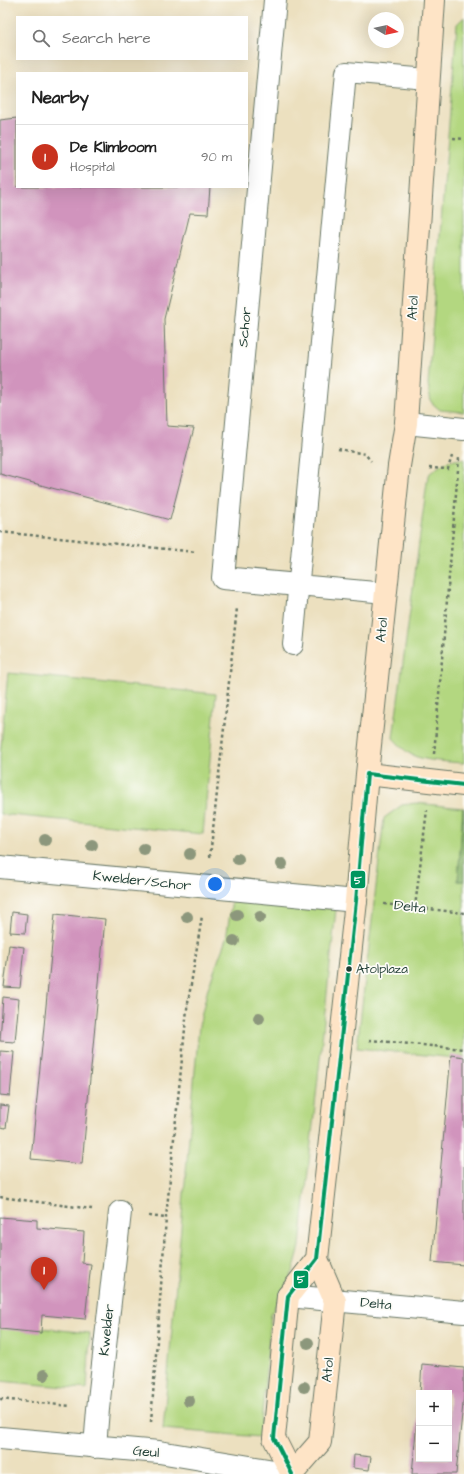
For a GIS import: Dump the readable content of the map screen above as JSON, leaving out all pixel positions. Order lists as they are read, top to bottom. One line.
{"streets":{"street":["Atol","Schor","Kwelder/Schor","Delta","Kwelder","Geul"]},"crossings":[["Atol","Schor"],["Atol","Kwelder/Schor"],["Atol","Delta"],["Atol","Geul"],["Kwelder/Schor","Delta"],["Kwelder","Geul"]],"places":["Atolplaza"],"lines":["transit line 5"],"north":"right","page":{"search":"Search here","heading":"Nearby","list":[{"mark":"1","name":"De Klimboom","note":"Hospital","value":"90 m"}],"pins":"1","map_buttons":["+","−"]}}
